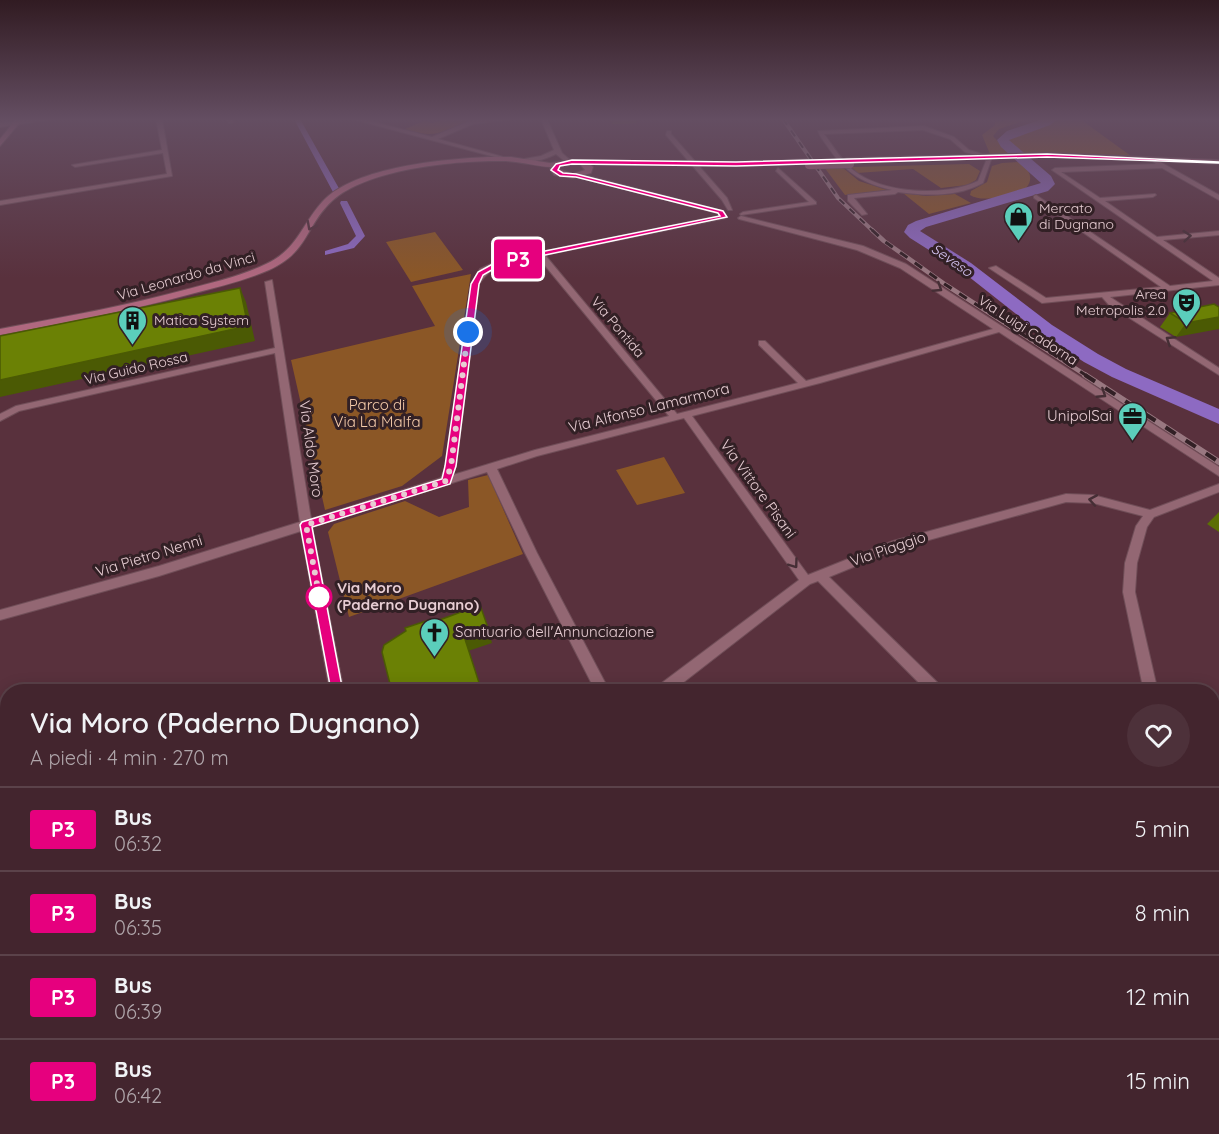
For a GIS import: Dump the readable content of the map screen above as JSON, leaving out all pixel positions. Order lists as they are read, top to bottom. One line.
{"streets":{"main road":["Via Leonardo da Vinci"],"street":["Via Pontida","Via Luigi Cadorna","Via Guido Rossa","Via Alfonso Lamarmora","Via Aldo Moro","Via Vittore Pisani","Via Piaggio","Via Pietro Nenni"]},"crossings":[["Via Pontida","Via Alfonso Lamarmora"],["Via Luigi Cadorna","Via Alfonso Lamarmora"],["Via Guido Rossa","Via Aldo Moro"],["Via Alfonso Lamarmora","Via Aldo Moro"],["Via Alfonso Lamarmora","Via Vittore Pisani"],["Via Alfonso Lamarmora","Via Pietro Nenni"],["Via Aldo Moro","Via Pietro Nenni"],["Via Vittore Pisani","Via Piaggio"]],"one_way":["Via Vittore Pisani","Via Piaggio"],"water":["Seveso"],"parks":["Parco di Via La Malfa"],"places":{"shop":["Mercato di Dugnano"],"theatre":["Area Metropolis 2.0"],"building":["Matica System"],"office":["UnipolSai"],"other":["Via Moro (Paderno Dugnano)"],"church":["Santuario dell'Annunciazione"]},"lines":["bus line P3"],"page":{"on_map":"P3","heading":["Via Moro (Paderno Dugnano)","A piedi · 4 min · 270 m"],"list":[{"mark":"P3","name":"Bus","note":"06:32","value":"5 min"},{"mark":"P3","name":"Bus","note":"06:35","value":"8 min"},{"mark":"P3","name":"Bus","note":"06:39","value":"12 min"},{"mark":"P3","name":"Bus","note":"06:42","value":"15 min"}]}}
